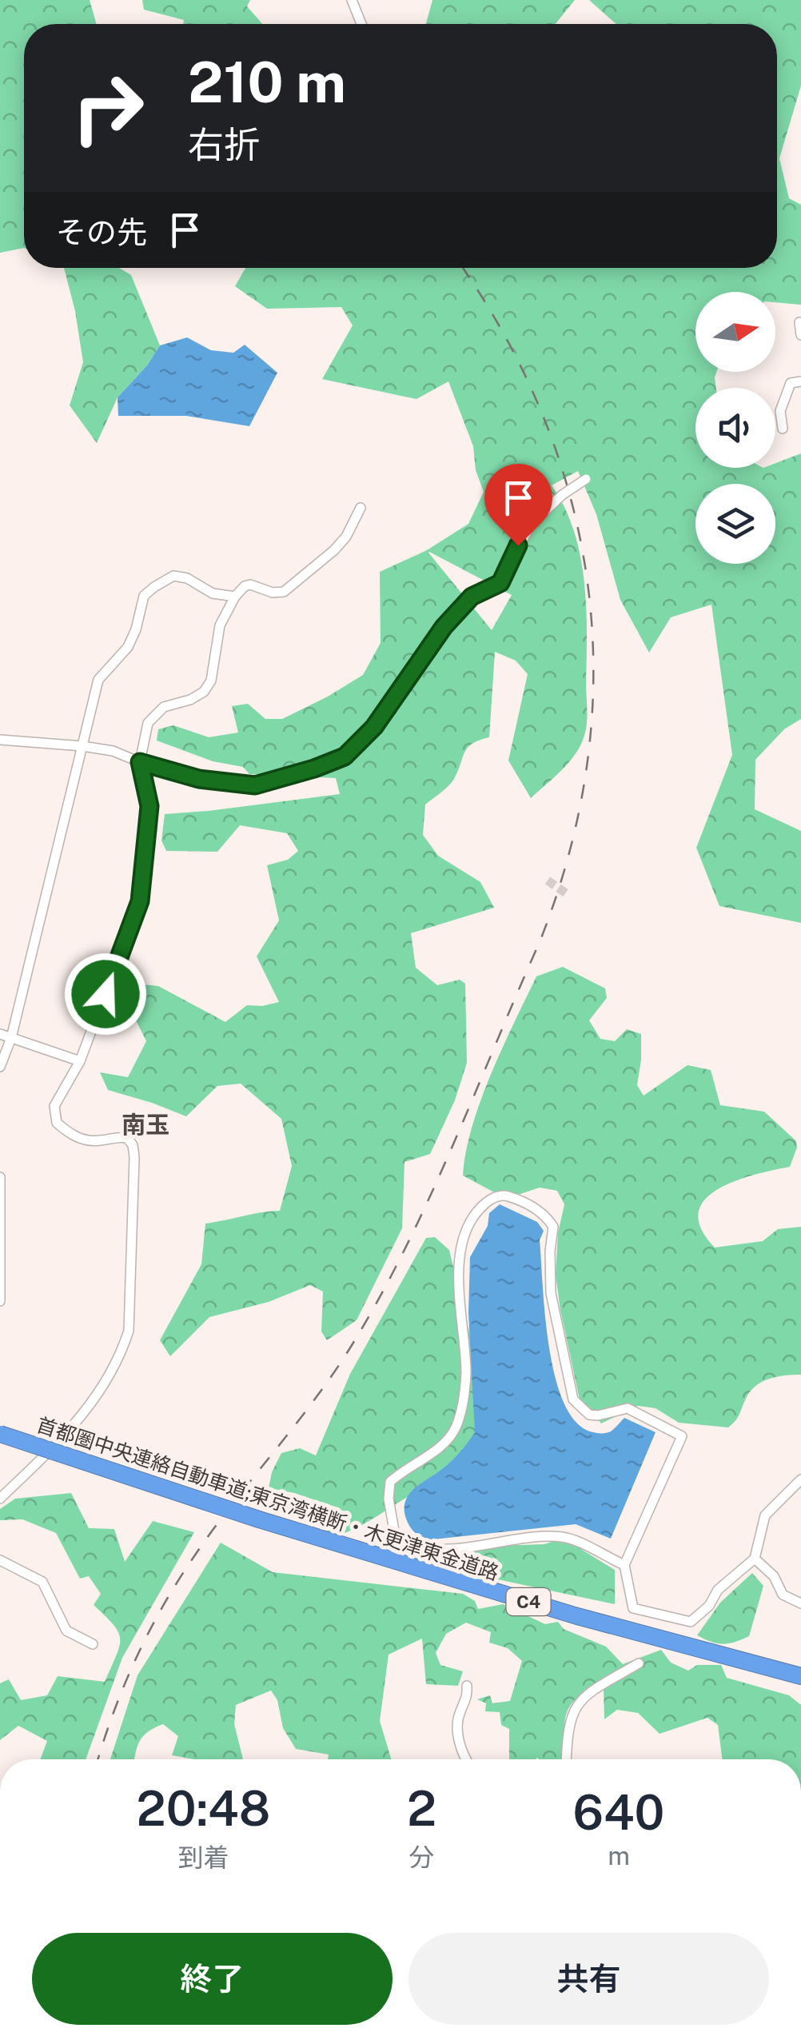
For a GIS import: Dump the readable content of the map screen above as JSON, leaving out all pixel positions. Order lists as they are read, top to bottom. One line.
{"streets":{"highway":["首都圏中央連絡自動車道;東京湾横断・木更津東金道路","C4"]},"districts":["南玉"],"north":"right","page":{"turn":["210 m","右折"],"then":"その先","eta":["20:48","到着","2","分","640","m"],"buttons":["終了","共有"]}}
